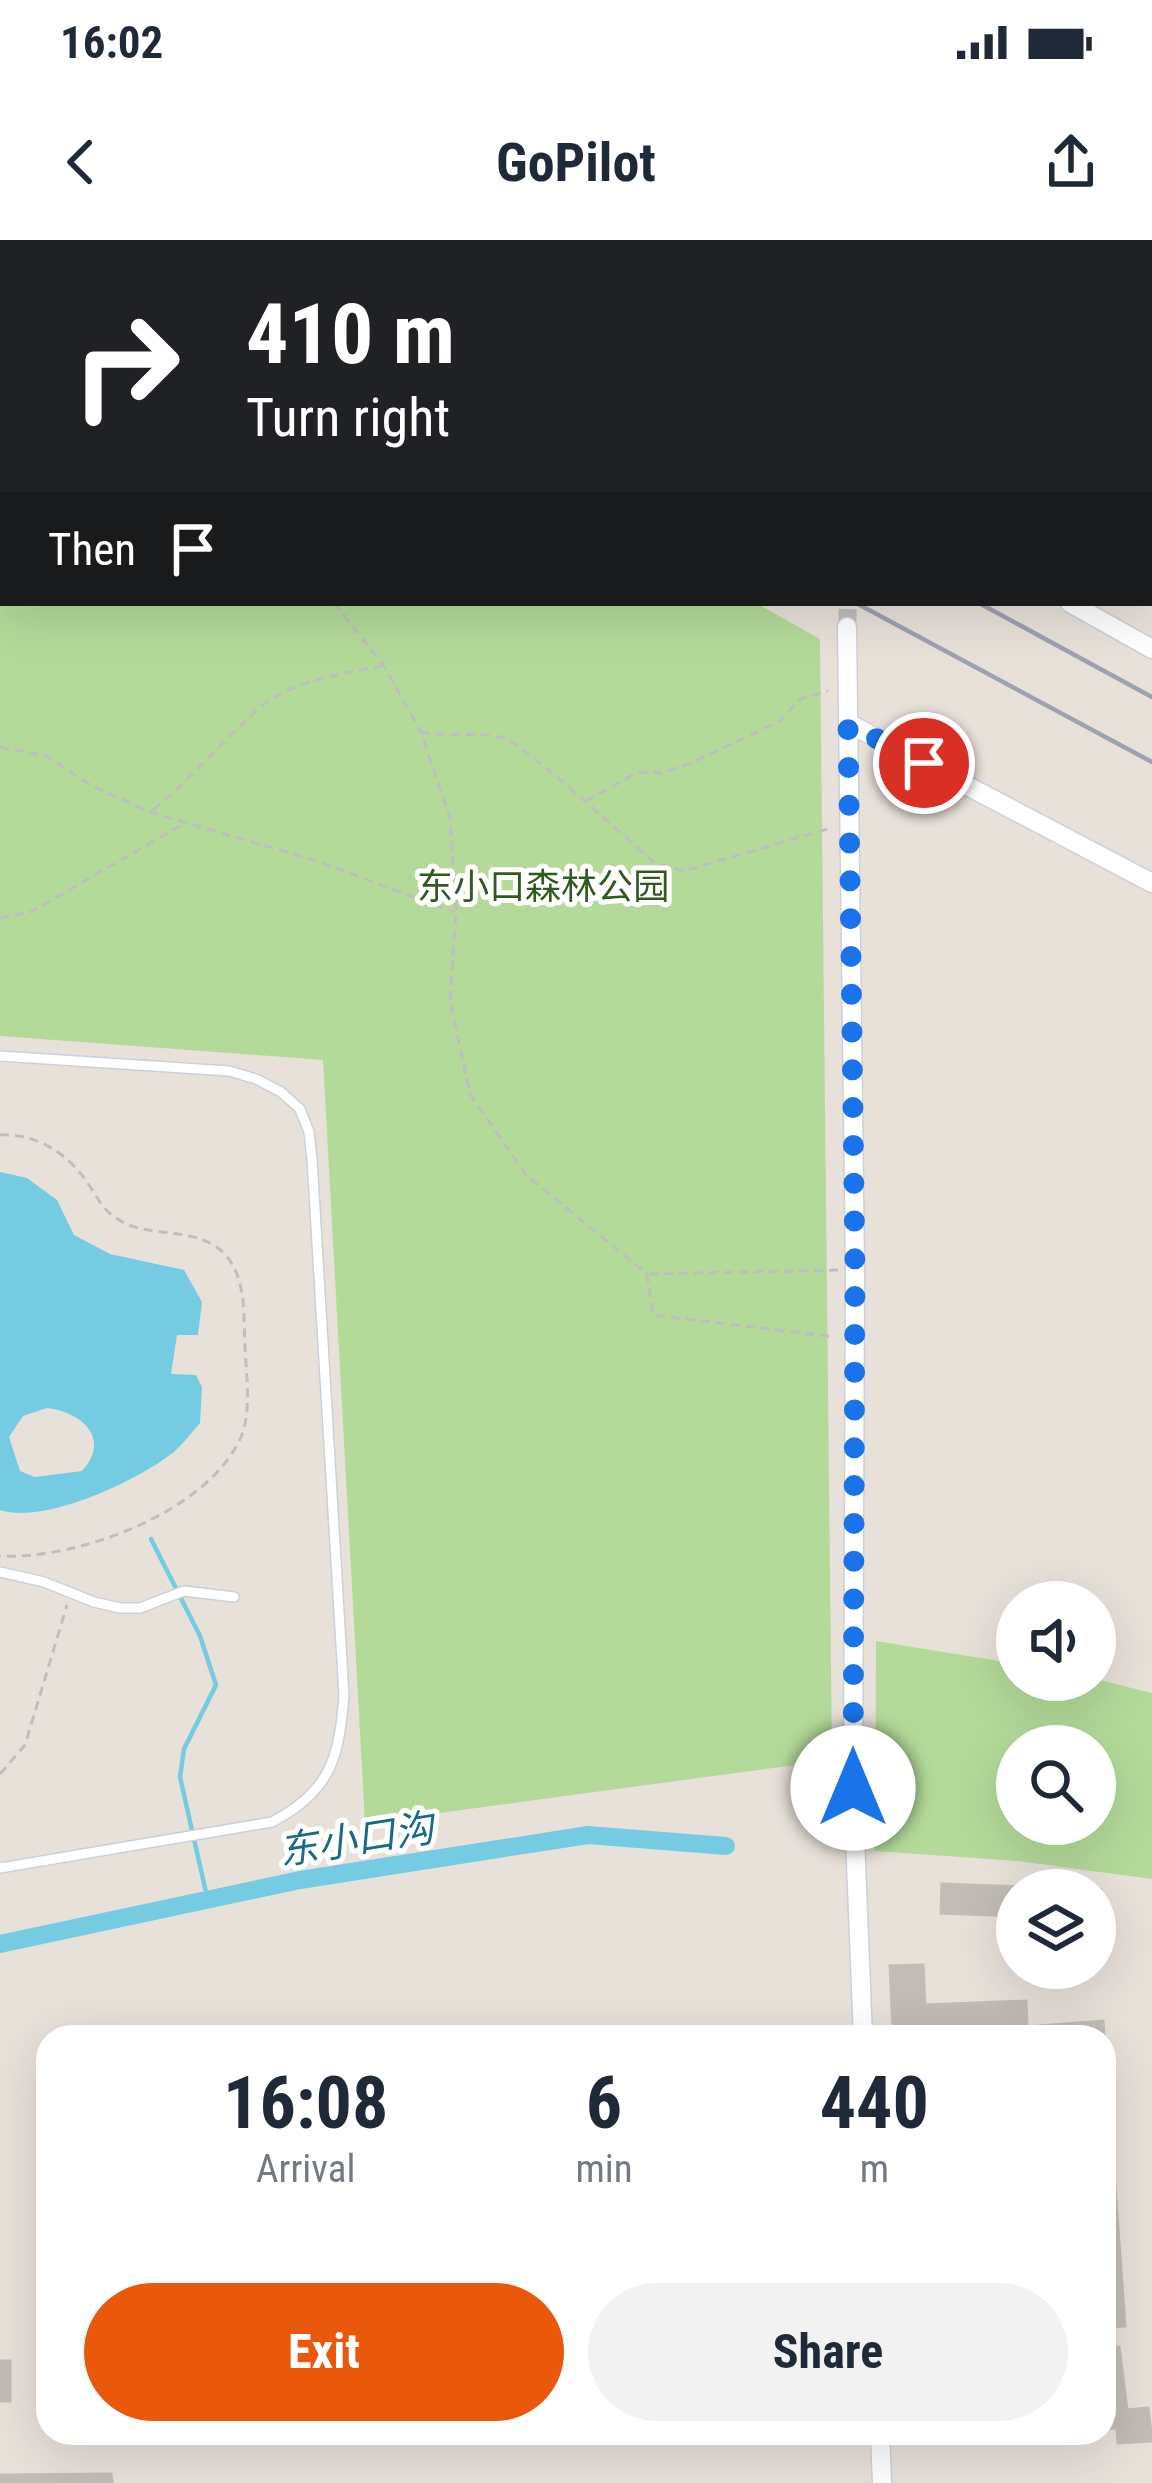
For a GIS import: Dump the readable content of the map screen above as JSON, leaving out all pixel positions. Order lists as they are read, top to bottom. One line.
{"water":["东小口沟"],"parks":["东小口森林公园"],"page":{"status":"16:02","header":"GoPilot","turn":["410 m","Turn right"],"then":"Then","eta":["16:08","Arrival","6","min","440","m"],"buttons":["Exit","Share"]}}
